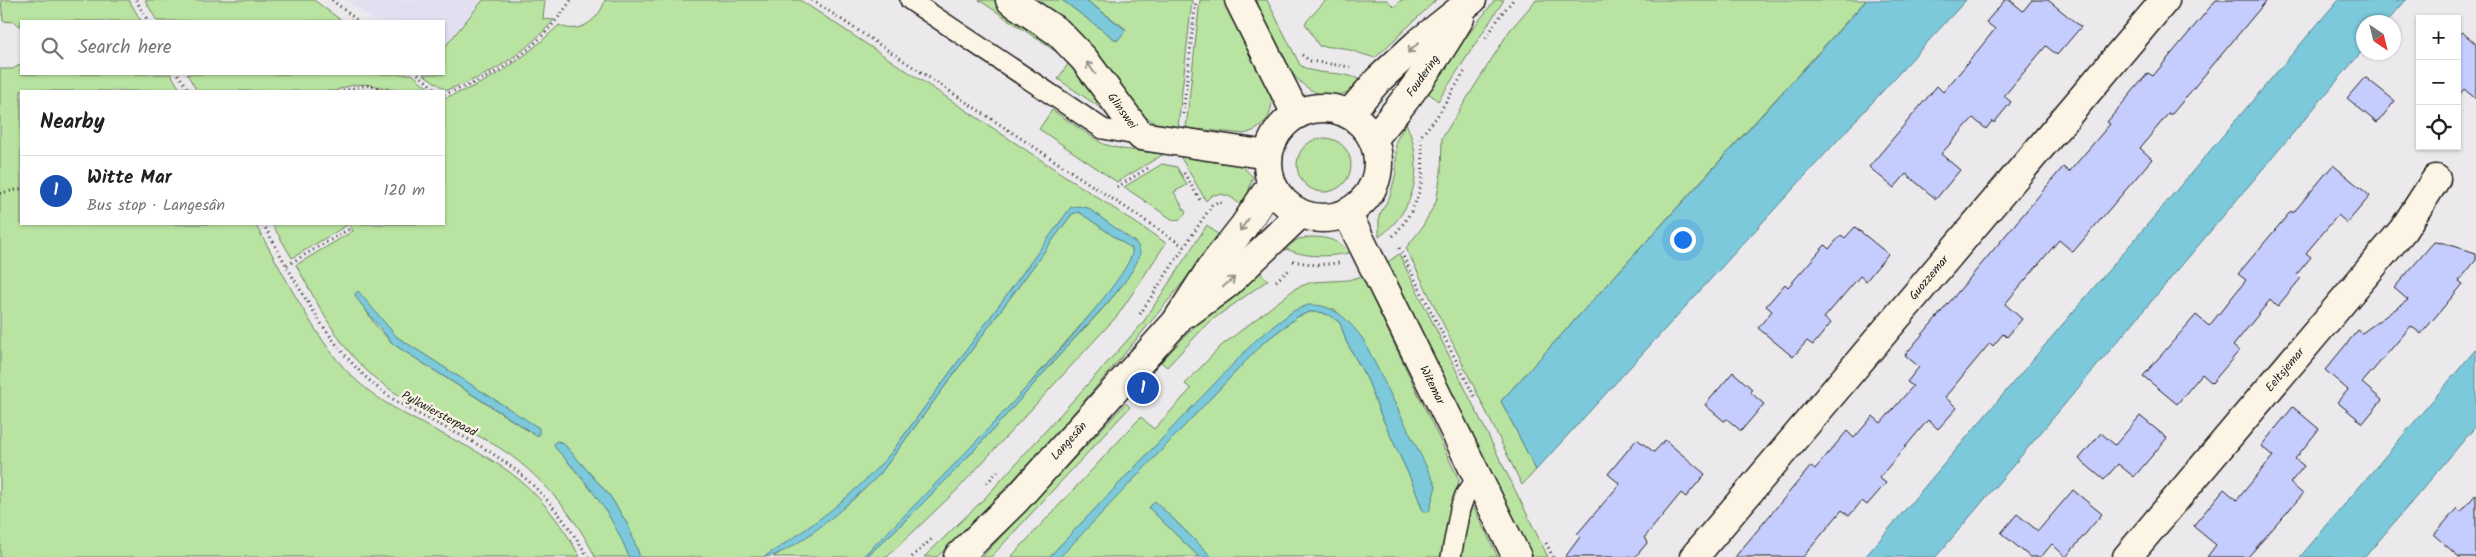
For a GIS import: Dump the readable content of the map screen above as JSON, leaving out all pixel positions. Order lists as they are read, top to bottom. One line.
{"streets":{"street":["Foudering","Glinswei","Guozzemar","Eeltsjemar","Witemar","Langesân"],"path":["Pylkwiersterpaad"]},"crossings":[["Foudering","Glinswei"],["Foudering","Witemar"],["Foudering","Langesân"],["Glinswei","Witemar"],["Glinswei","Langesân"],["Witemar","Langesân"]],"one_way":["Glinswei"],"north":"bottom right","page":{"map_buttons":["+","−"],"search":"Search here","heading":"Nearby","list":[{"mark":"1","name":"Witte Mar","note":"Bus stop · Langesân","value":"120 m"}],"pins":"1"}}
